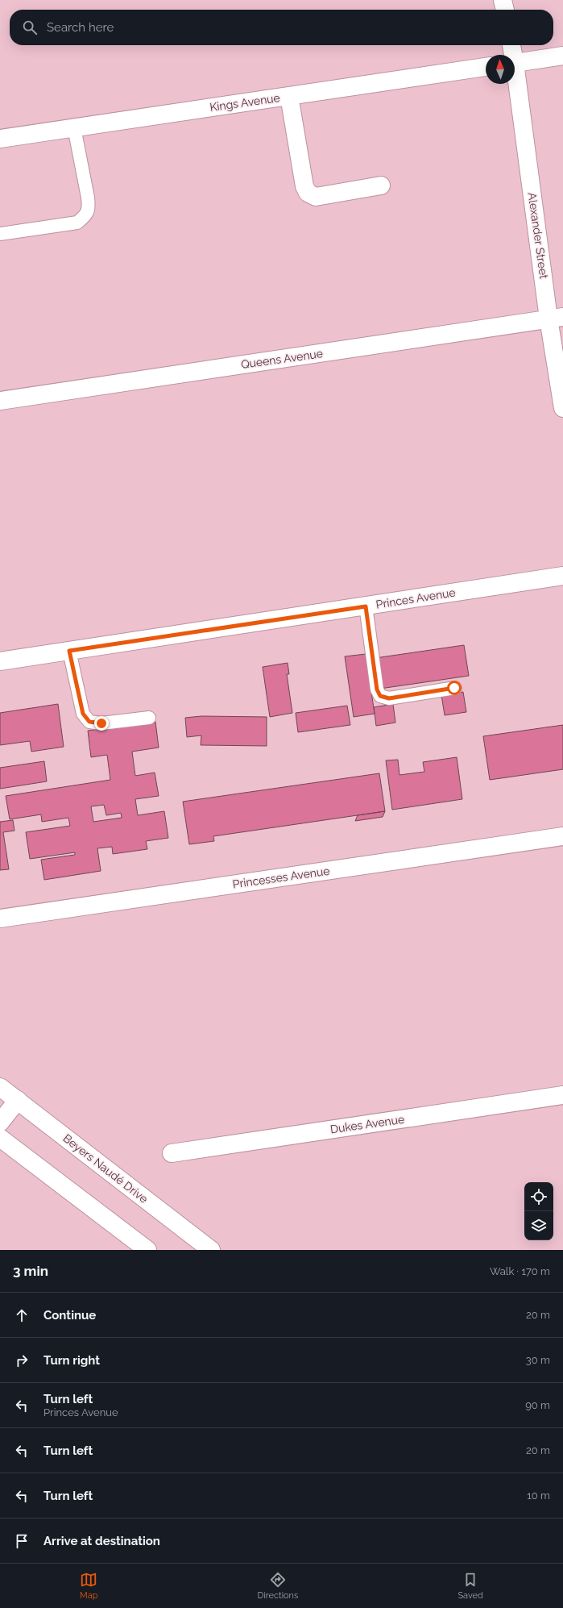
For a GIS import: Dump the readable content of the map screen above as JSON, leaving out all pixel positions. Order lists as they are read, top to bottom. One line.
{"streets":{"street":["Kings Avenue","Alexander Street","Queens Avenue","Princes Avenue","Princesses Avenue","Dukes Avenue","Beyers Naudé Drive"]},"crossings":[["Alexander Street","Queens Avenue"]],"north":"top","page":{"search":"Search here","heading":["3 min","Walk · 170 m"],"list":[["Continue","20 m"],["Turn right","30 m"],["Turn left","Princes Avenue","90 m"],["Turn left","20 m"],["Turn left","10 m"],"Arrive at destination"],"nav":["Map","Directions","Saved"]}}
